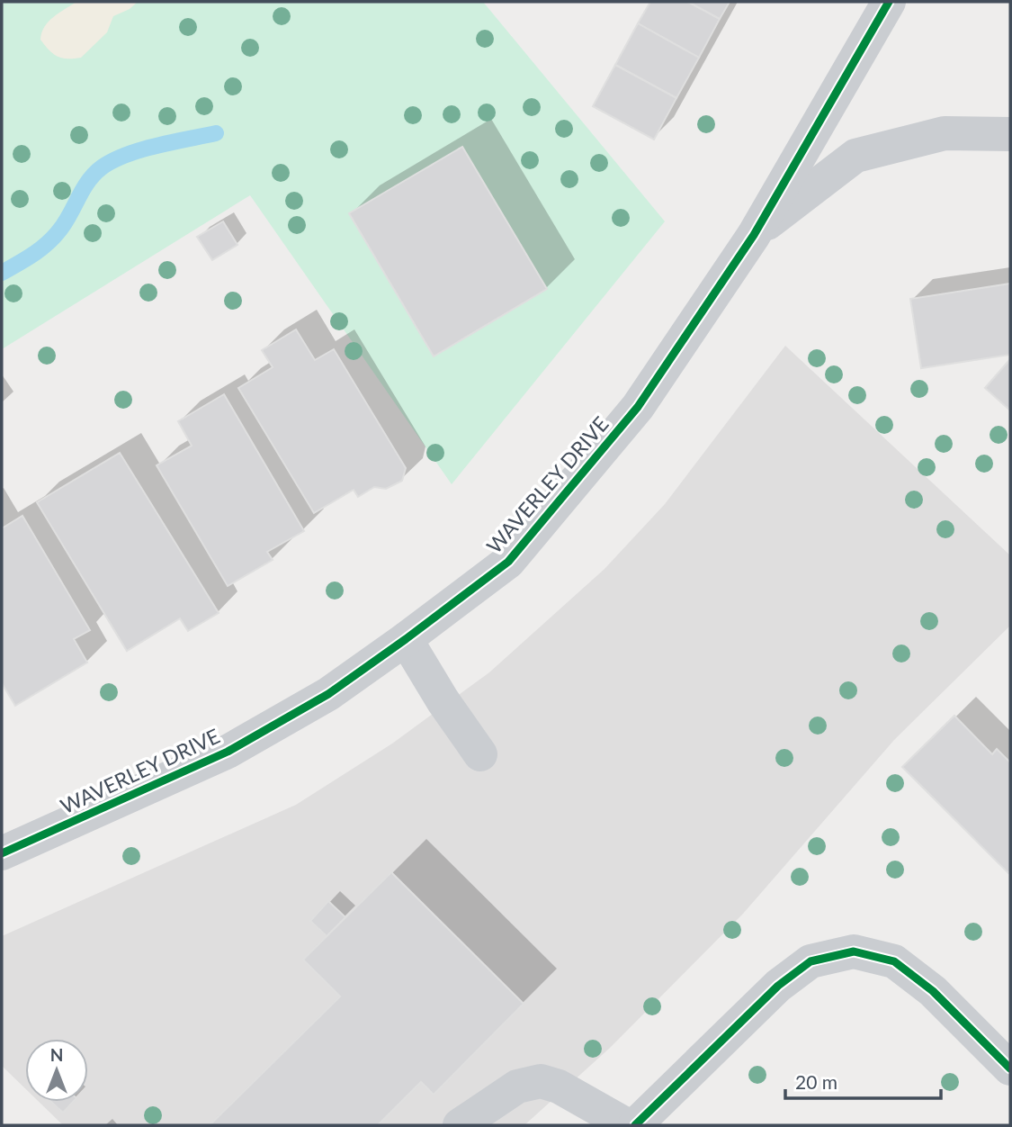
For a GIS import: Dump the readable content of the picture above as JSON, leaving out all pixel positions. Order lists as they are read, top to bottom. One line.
{"streets":{"street":["WAVERLEY DRIVE"]},"scale_bar":"20 m","north":"top"}
